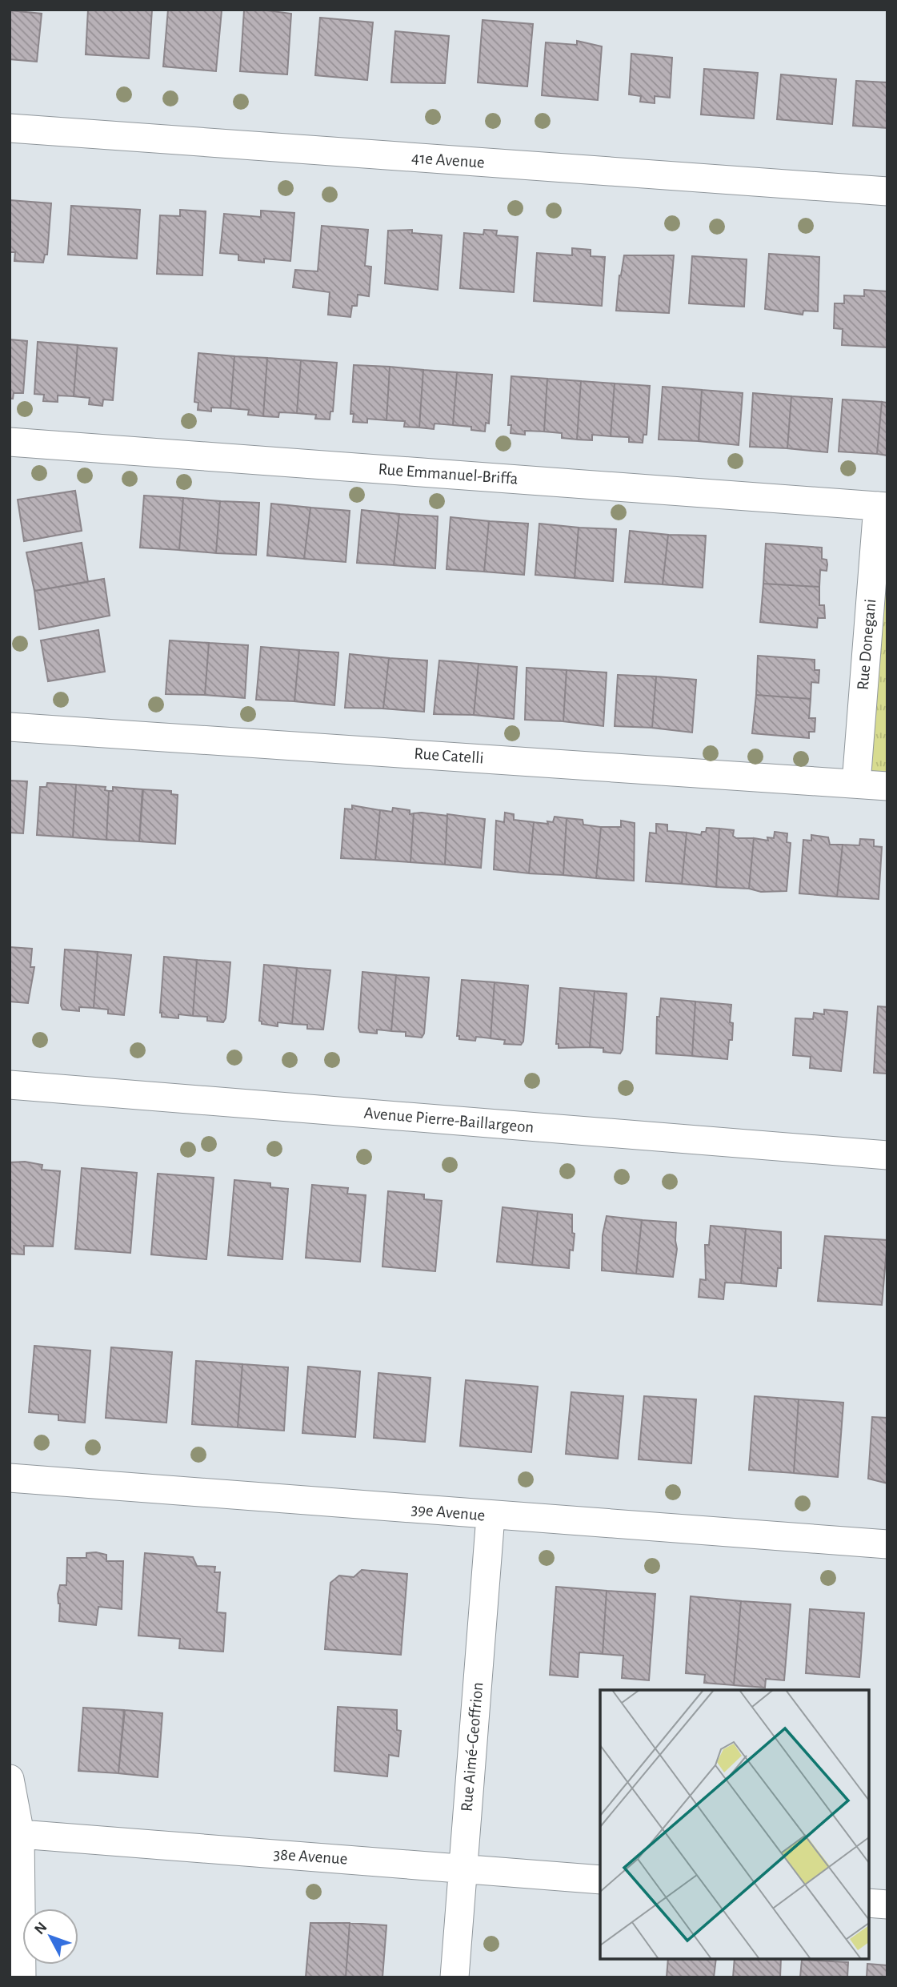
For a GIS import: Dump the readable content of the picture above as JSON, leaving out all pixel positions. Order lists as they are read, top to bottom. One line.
{"streets":{"street":["41e Avenue","Rue Emmanuel-Briffa","Rue Donegani","Rue Catelli","Avenue Pierre-Baillargeon","39e Avenue","Rue Aimé-Geoffrion","38e Avenue"]},"crossings":[["Rue Emmanuel-Briffa","Rue Donegani"],["Rue Donegani","Rue Catelli"],["39e Avenue","Rue Aimé-Geoffrion"],["Rue Aimé-Geoffrion","38e Avenue"]],"north":"top left"}
